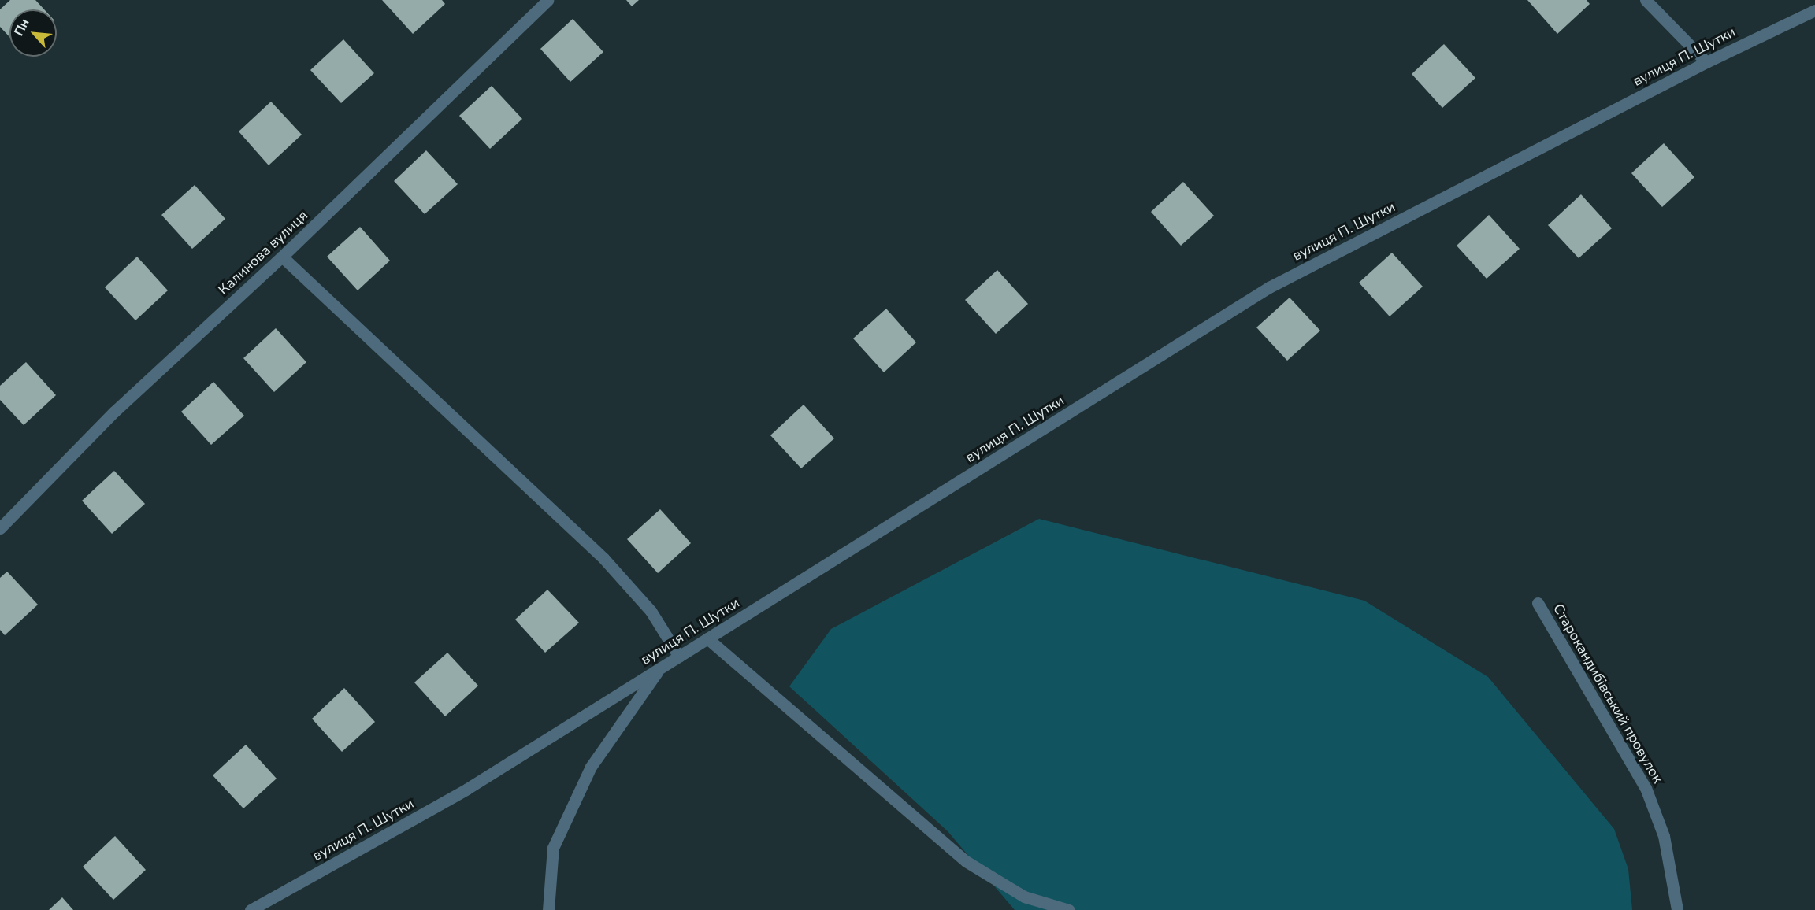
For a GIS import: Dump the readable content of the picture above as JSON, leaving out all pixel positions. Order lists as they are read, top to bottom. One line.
{"streets":{"street":["вулиця П. Шутки","Калинова вулиця","Старокандибівський провулок"]},"north":"top left"}
